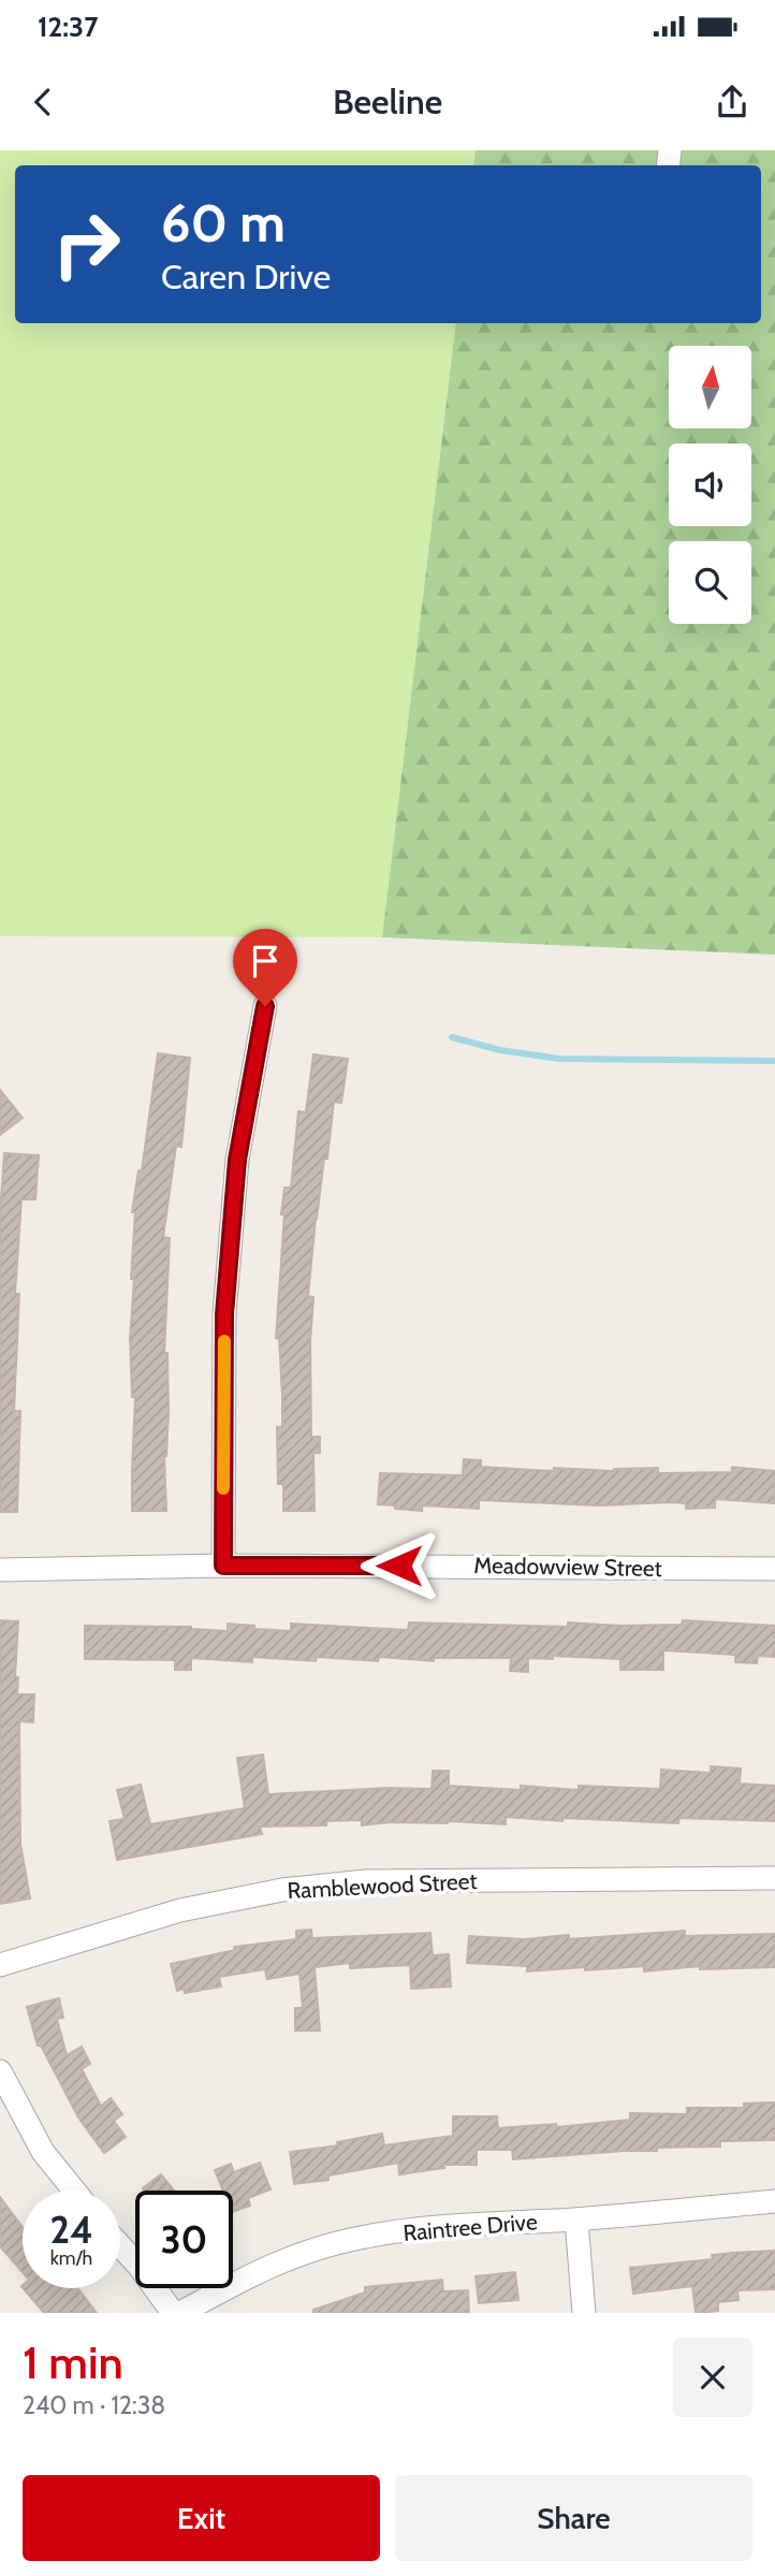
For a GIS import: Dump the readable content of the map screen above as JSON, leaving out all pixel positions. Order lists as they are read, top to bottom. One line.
{"streets":{"street":["Meadowview Street","Ramblewood Street","Raintree Drive"]},"north":"top","page":{"status":"12:37","header":"Beeline","turn":["60 m","Caren Drive"],"speed":"24 km/h","limit":"30","heading":["1 min","240 m · 12:38"],"buttons":["Exit","Share"]}}
